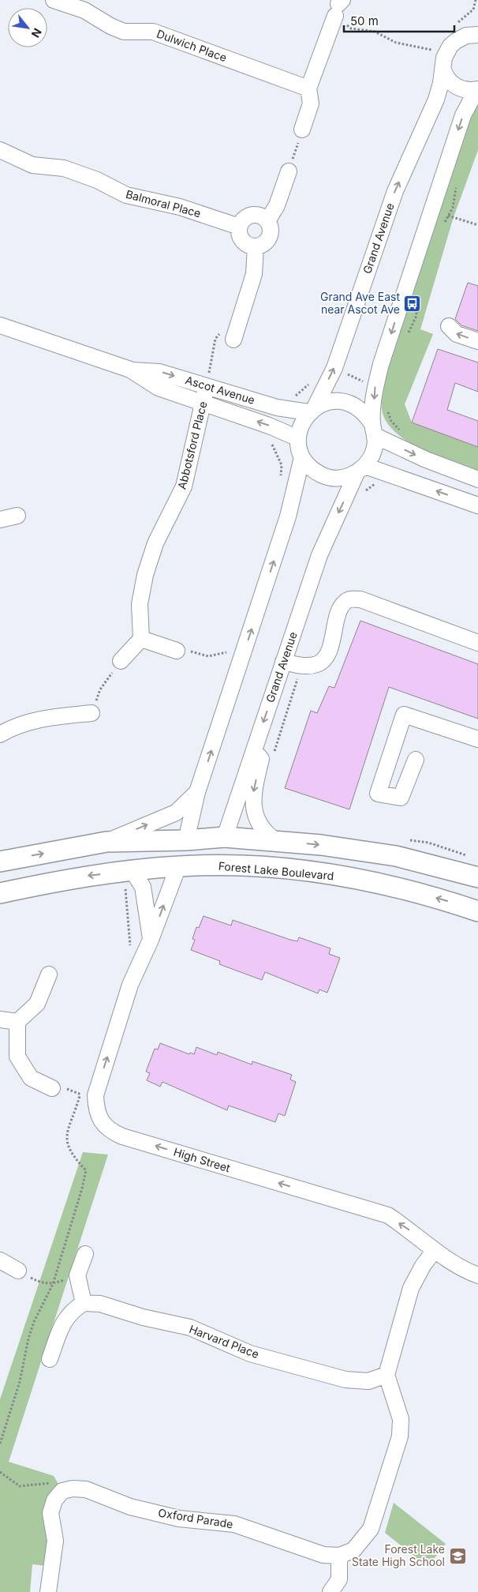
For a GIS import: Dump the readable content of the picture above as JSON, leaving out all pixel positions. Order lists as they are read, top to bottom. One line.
{"streets":{"main road":["Grand Avenue","Forest Lake Boulevard"],"street":["Dulwich Place","Balmoral Place","Ascot Avenue","Abbotsford Place","High Street","Harvard Place","Oxford Parade"]},"crossings":[["Grand Avenue","Ascot Avenue"],["Grand Avenue","Forest Lake Boulevard"],["Grand Avenue","High Street"],["Ascot Avenue","Abbotsford Place"],["Forest Lake Boulevard","High Street"]],"places":{"bus stop":["Grand Ave East near Ascot Ave"],"school or university":["Forest Lake State High School"]},"scale_bar":"50 m","north":"bottom right"}
